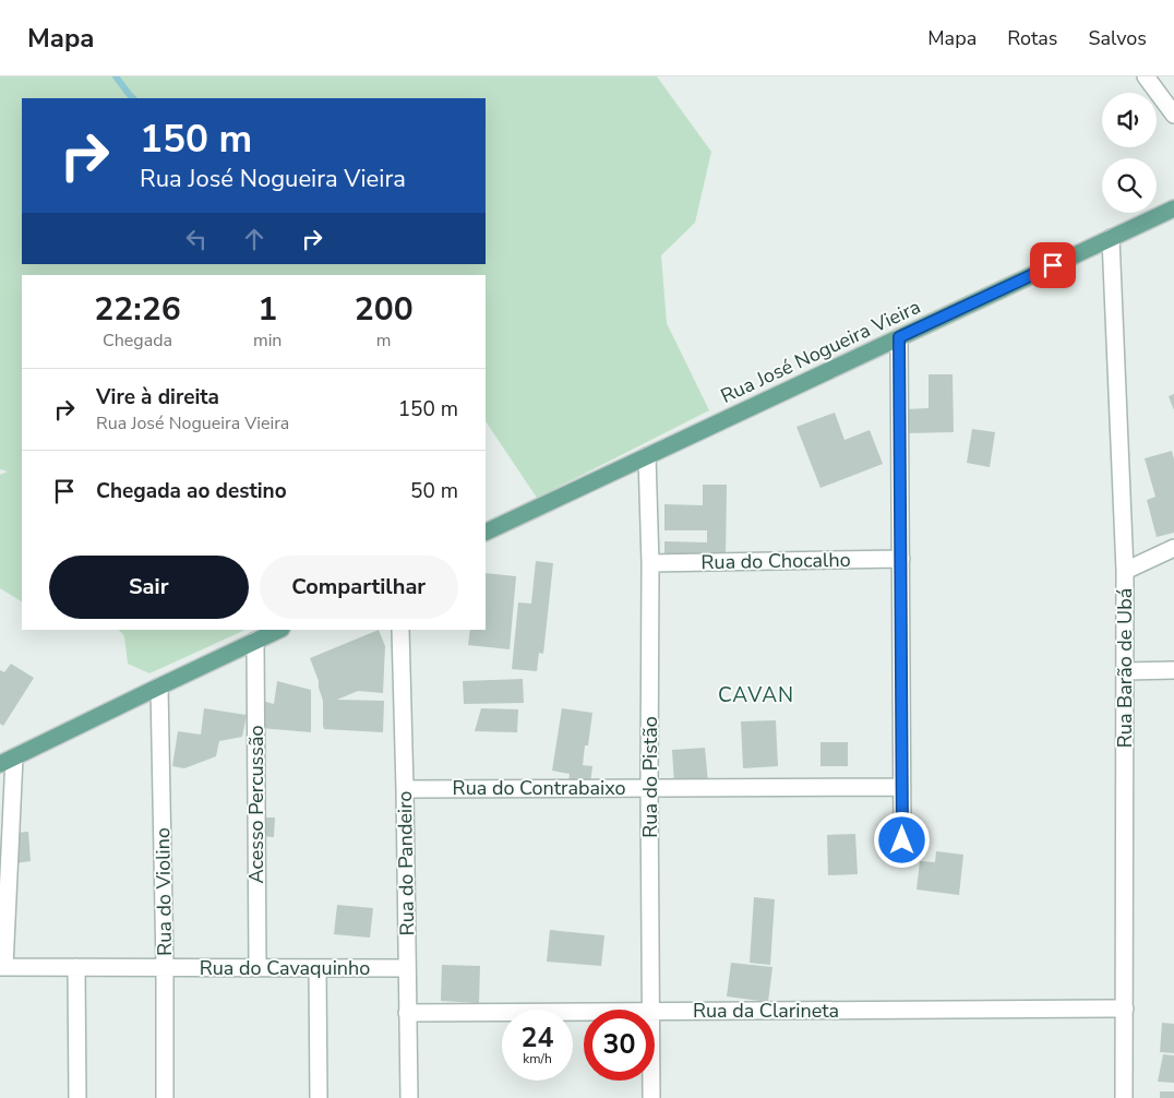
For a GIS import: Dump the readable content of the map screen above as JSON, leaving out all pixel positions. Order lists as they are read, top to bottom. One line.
{"streets":{"main road":["Rua José Nogueira Vieira"],"street":["Rua do Chocalho","Rua Barão de Ubá","Rua do Pistão","Rua do Contrabaixo","Acesso Percussão","Rua do Pandeiro","Rua do Violino","Rua do Cavaquinho","Rua da Clarineta"]},"crossings":[["Rua José Nogueira Vieira","Rua Barão de Ubá"],["Rua José Nogueira Vieira","Rua do Pistão"],["Rua do Chocalho","Rua do Pistão"],["Rua Barão de Ubá","Rua da Clarineta"],["Rua do Pistão","Rua do Contrabaixo"],["Rua do Contrabaixo","Rua do Pandeiro"],["Acesso Percussão","Rua do Cavaquinho"],["Rua do Pandeiro","Rua do Cavaquinho"],["Rua do Pandeiro","Rua da Clarineta"],["Rua do Violino","Rua do Cavaquinho"]],"districts":["CAVAN"],"page":{"header":"Mapa","nav":["Mapa","Rotas","Salvos"],"turn":["150 m","Rua José Nogueira Vieira"],"eta":["22:26","Chegada","1","min","200","m"],"list":[{"name":"Vire à direita","note":"Rua José Nogueira Vieira","value":"150 m"},{"name":"Chegada ao destino","value":"50 m"}],"buttons":["Sair","Compartilhar"],"speed":"24 km/h","limit":"30"}}
